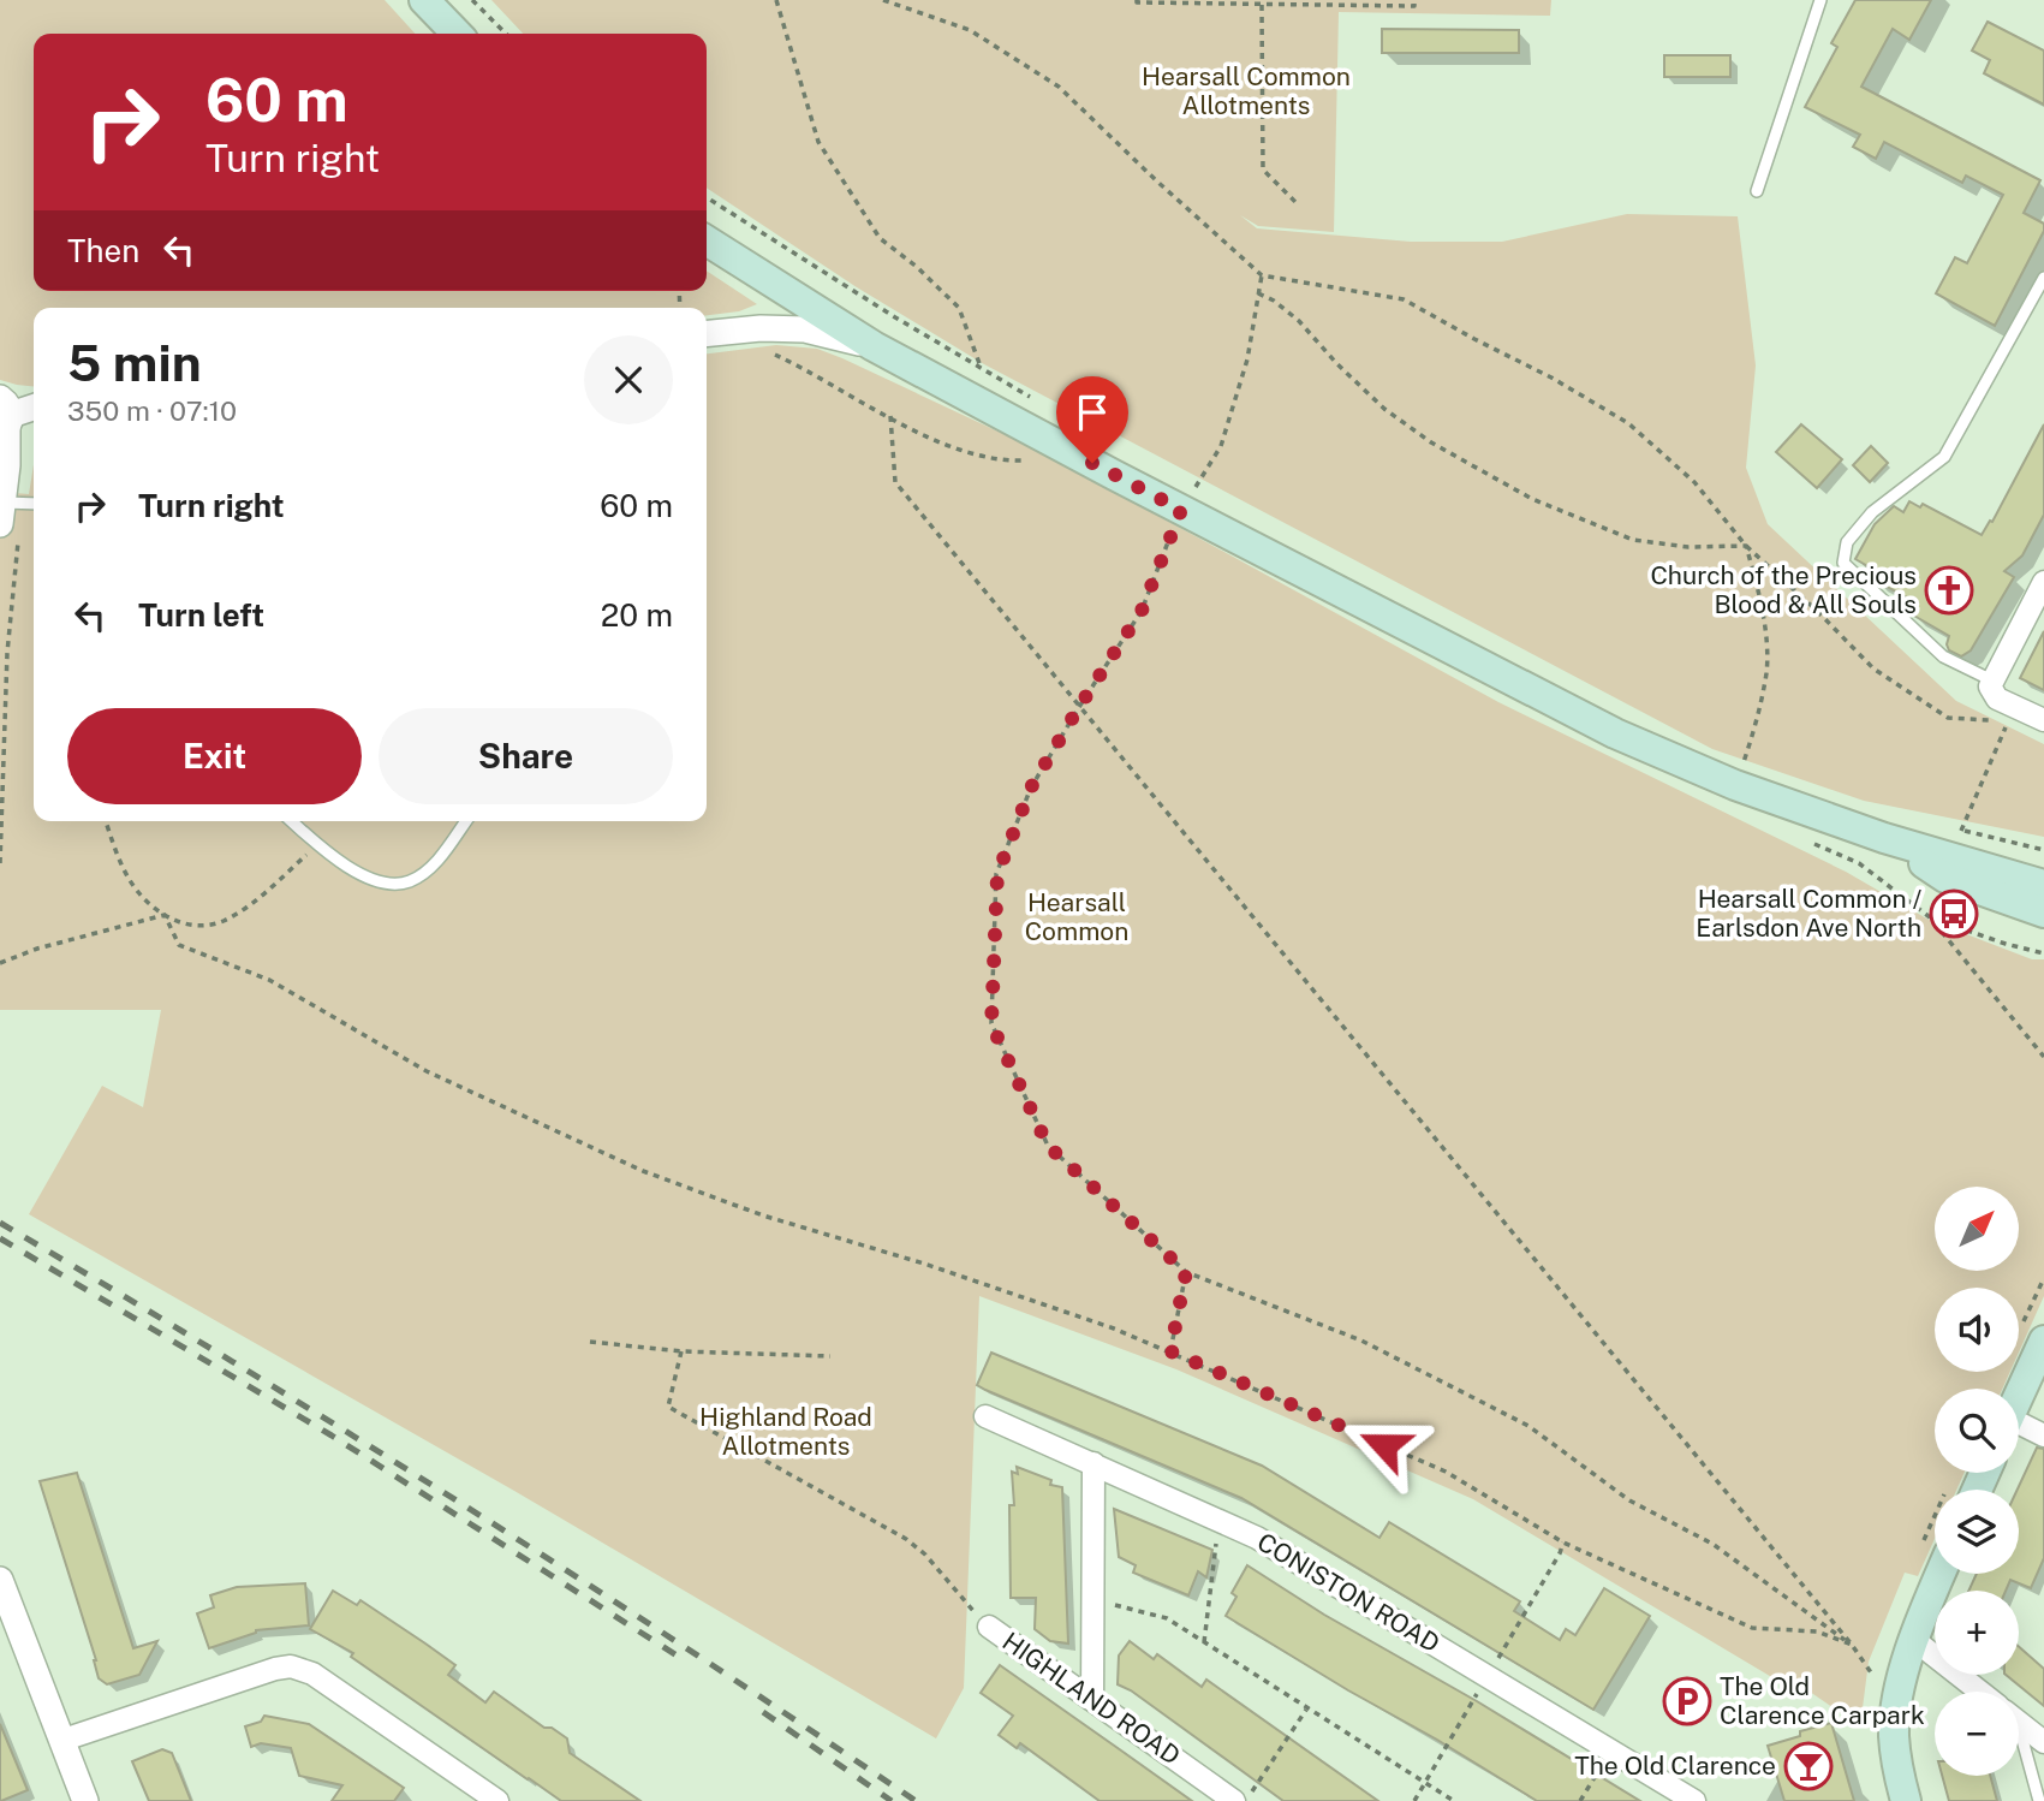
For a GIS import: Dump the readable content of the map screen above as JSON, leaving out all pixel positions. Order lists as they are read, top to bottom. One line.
{"streets":{"street":["CONISTON ROAD","HIGHLAND ROAD"]},"parks":["Hearsall Common Allotments","Hearsall Common","Highland Road Allotments"],"places":{"church":["Church of the Precious Blood & All Souls"],"bus stop":["Hearsall Common / Earlsdon Ave North"],"parking":["The Old Clarence Carpark"],"bar":["The Old Clarence"]},"north":"top right","page":{"turn":["60 m","Turn right"],"then":"Then","heading":["5 min","350 m · 07:10"],"list":[{"name":"Turn right","value":"60 m"},{"name":"Turn left","value":"20 m"}],"buttons":["Exit","Share"],"map_buttons":["+","−"]}}
